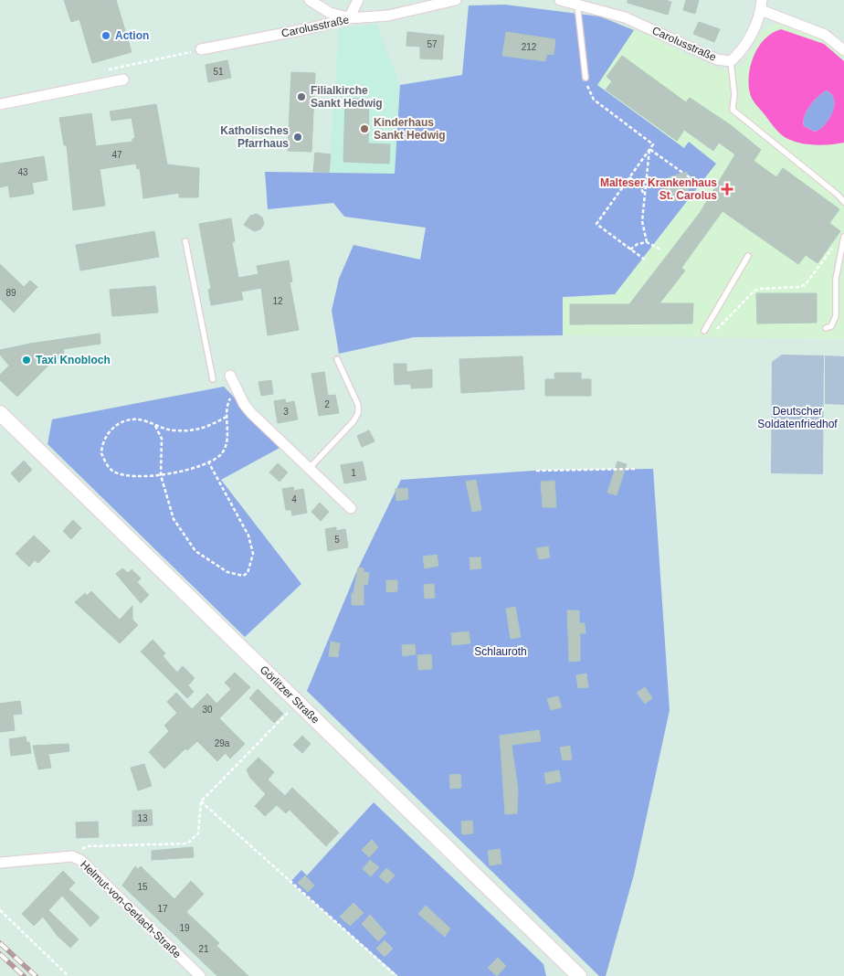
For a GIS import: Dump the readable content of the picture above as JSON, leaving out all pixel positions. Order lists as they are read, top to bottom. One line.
{"streets":{"street":["Carolusstraße","Görlitzer Straße","Helmut-von-Gerlach-Straße"]},"parks":["Deutscher Soldatenfriedhof","Schlauroth"],"places":{"other":["Action","Filialkirche Sankt Hedwig","Kinderhaus Sankt Hedwig","Katholisches Pfarrhaus","Taxi Knobloch"],"health":["Malteser Krankenhaus St. Carolus"]},"house_numbers":["57","212","51","47","43","89","12","2","3","1","4","5","30","29a","13","15","17","19","21"]}
